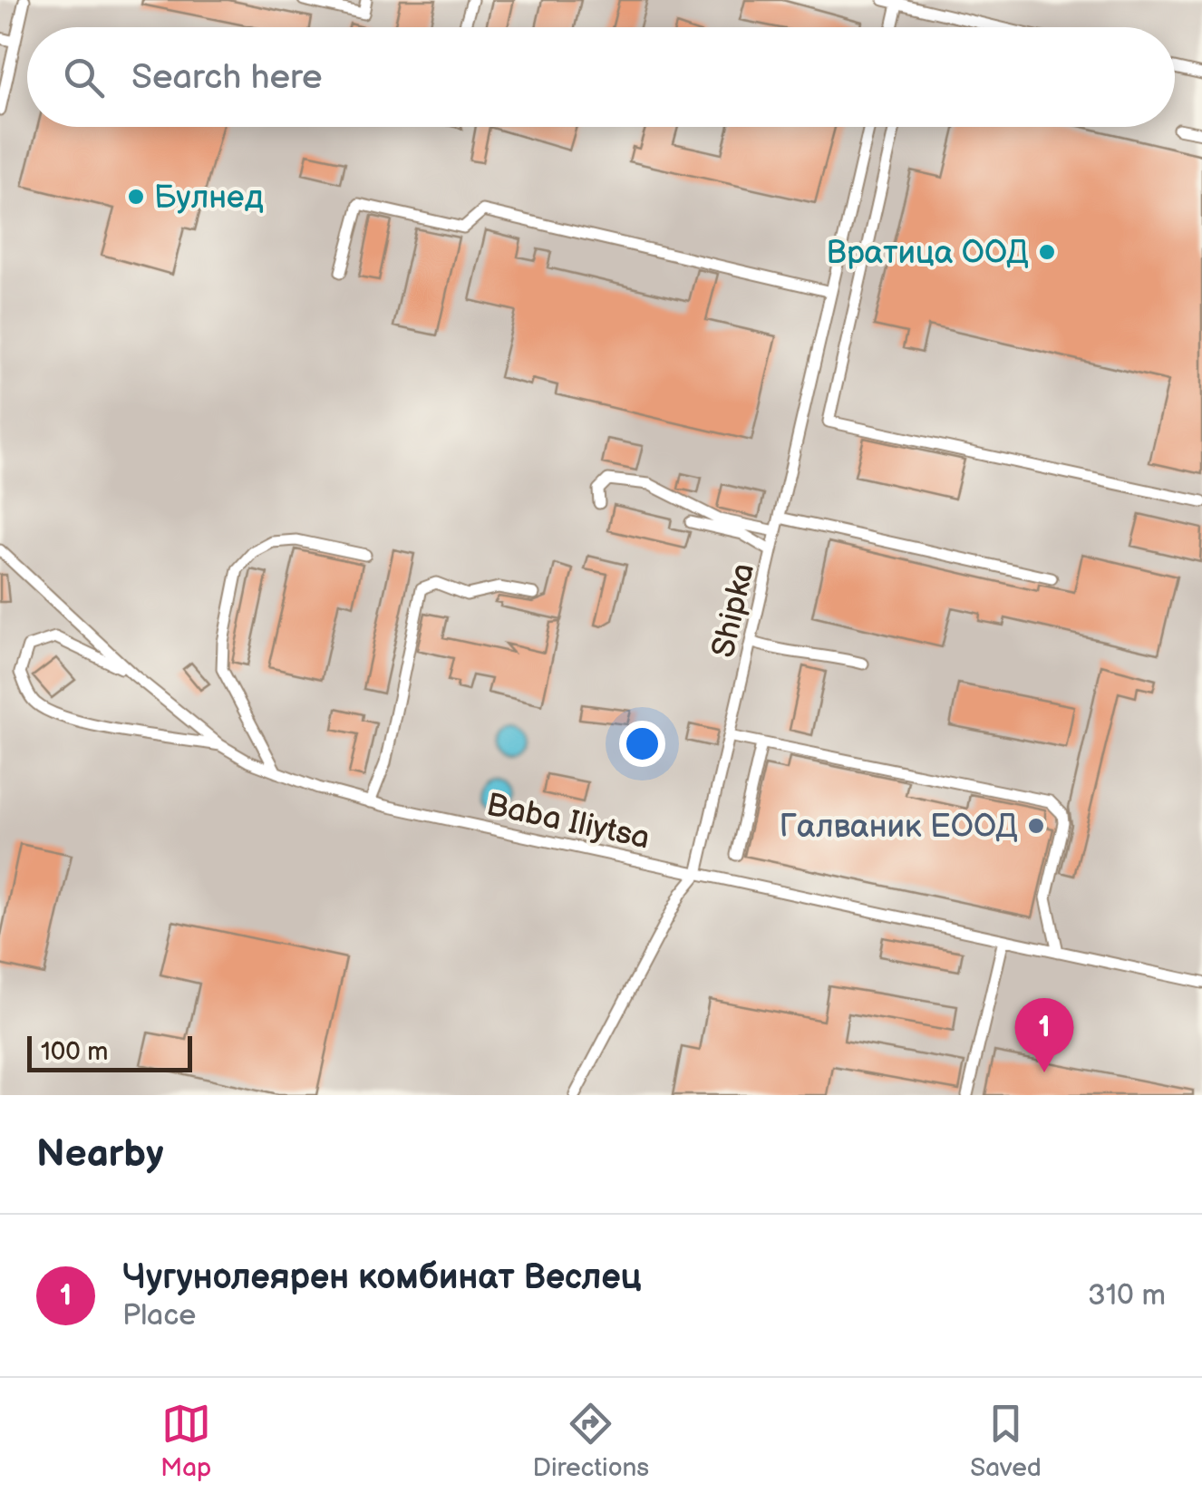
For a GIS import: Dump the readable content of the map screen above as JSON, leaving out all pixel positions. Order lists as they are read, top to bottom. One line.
{"streets":{"street":["Shipka","Baba Iliytsa"]},"crossings":[["Shipka","Baba Iliytsa"]],"places":["Булнед","Вратица ООД","Галваник ЕООД"],"scale_bar":"100 m","page":{"search":"Search here","pins":"1","scale":"100 m","heading":"Nearby","list":[{"mark":"1","name":"Чугунолеярен комбинат Веслец","note":"Place","value":"310 m"}],"nav":["Map","Directions","Saved"]}}
